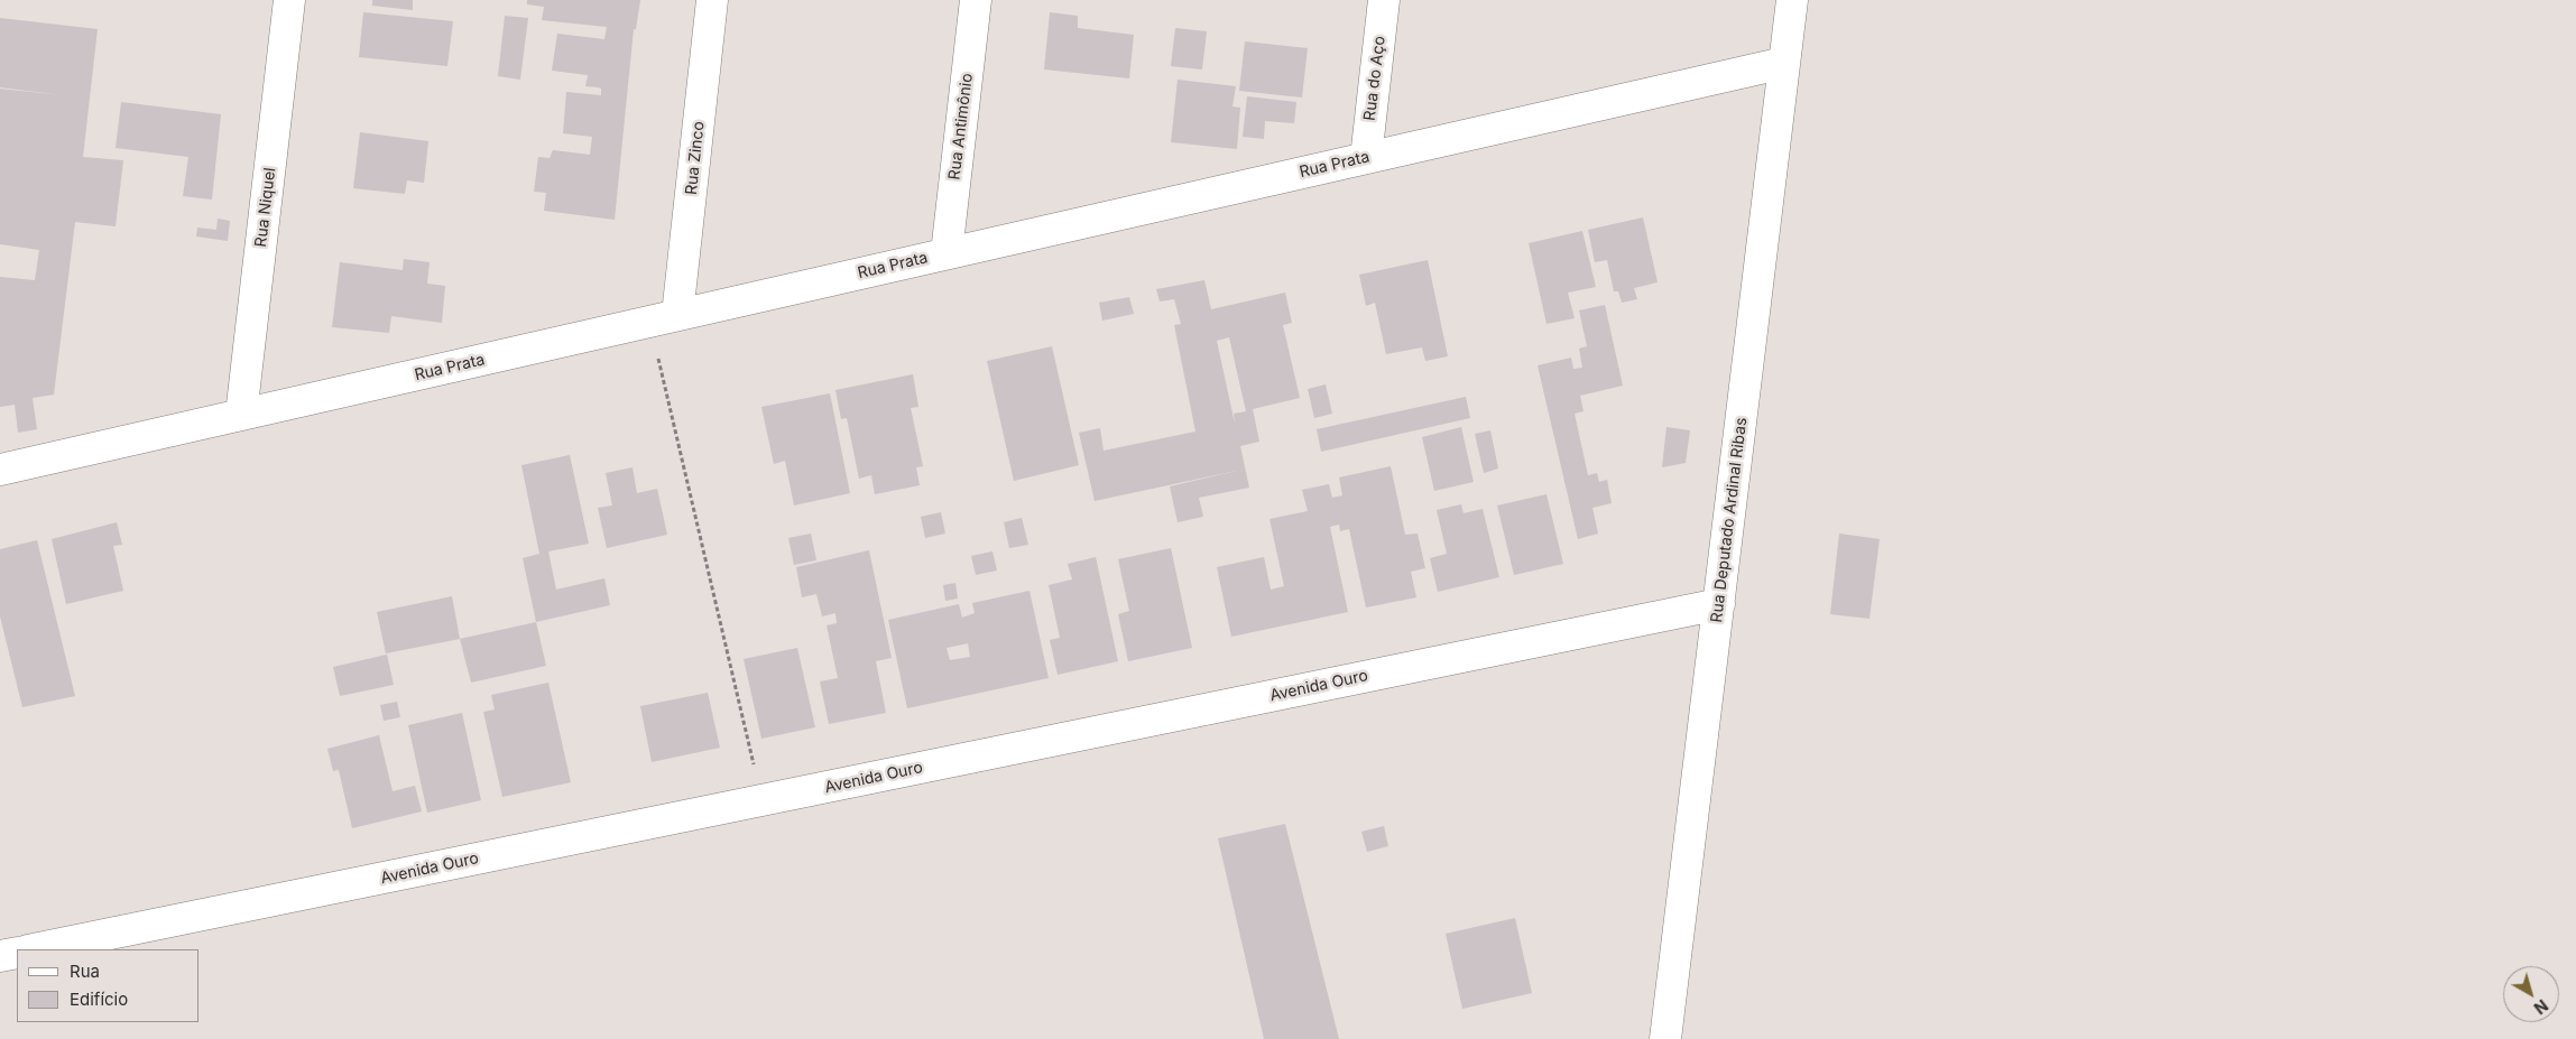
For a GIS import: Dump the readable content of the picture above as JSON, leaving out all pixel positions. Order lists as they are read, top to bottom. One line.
{"streets":{"street":["Rua do Aço","Rua Antimônio","Rua Zinco","Rua Prata","Rua Niquel","Rua Deputado Ardinal Ribas","Avenida Ouro"]},"crossings":[["Rua do Aço","Rua Prata"],["Rua Antimônio","Rua Prata"],["Rua Zinco","Rua Prata"],["Rua Prata","Rua Niquel"],["Rua Prata","Rua Deputado Ardinal Ribas"],["Rua Deputado Ardinal Ribas","Avenida Ouro"]],"legend":["Rua","Edifício"],"north":"bottom right"}
